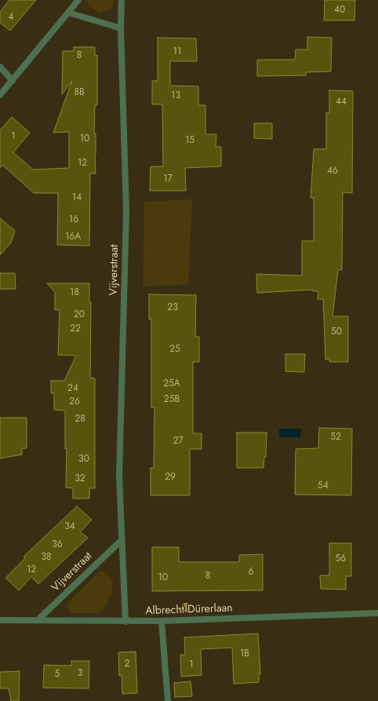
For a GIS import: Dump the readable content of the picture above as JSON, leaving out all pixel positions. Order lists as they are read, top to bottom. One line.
{"streets":{"street":["Vijverstraat","Albrecht Dürerlaan"]},"crossings":[["Vijverstraat","Albrecht Dürerlaan"]],"house_numbers":["40","4","11","8","8B","13","44","1","10","15","12","46","17","14","16","16A","18","23","20","22","50","25","25A","24","25B","26","28","52","27","30","29","32","54","34","36","38","56","12","6","8","10","1B","2","1","3","5"]}
